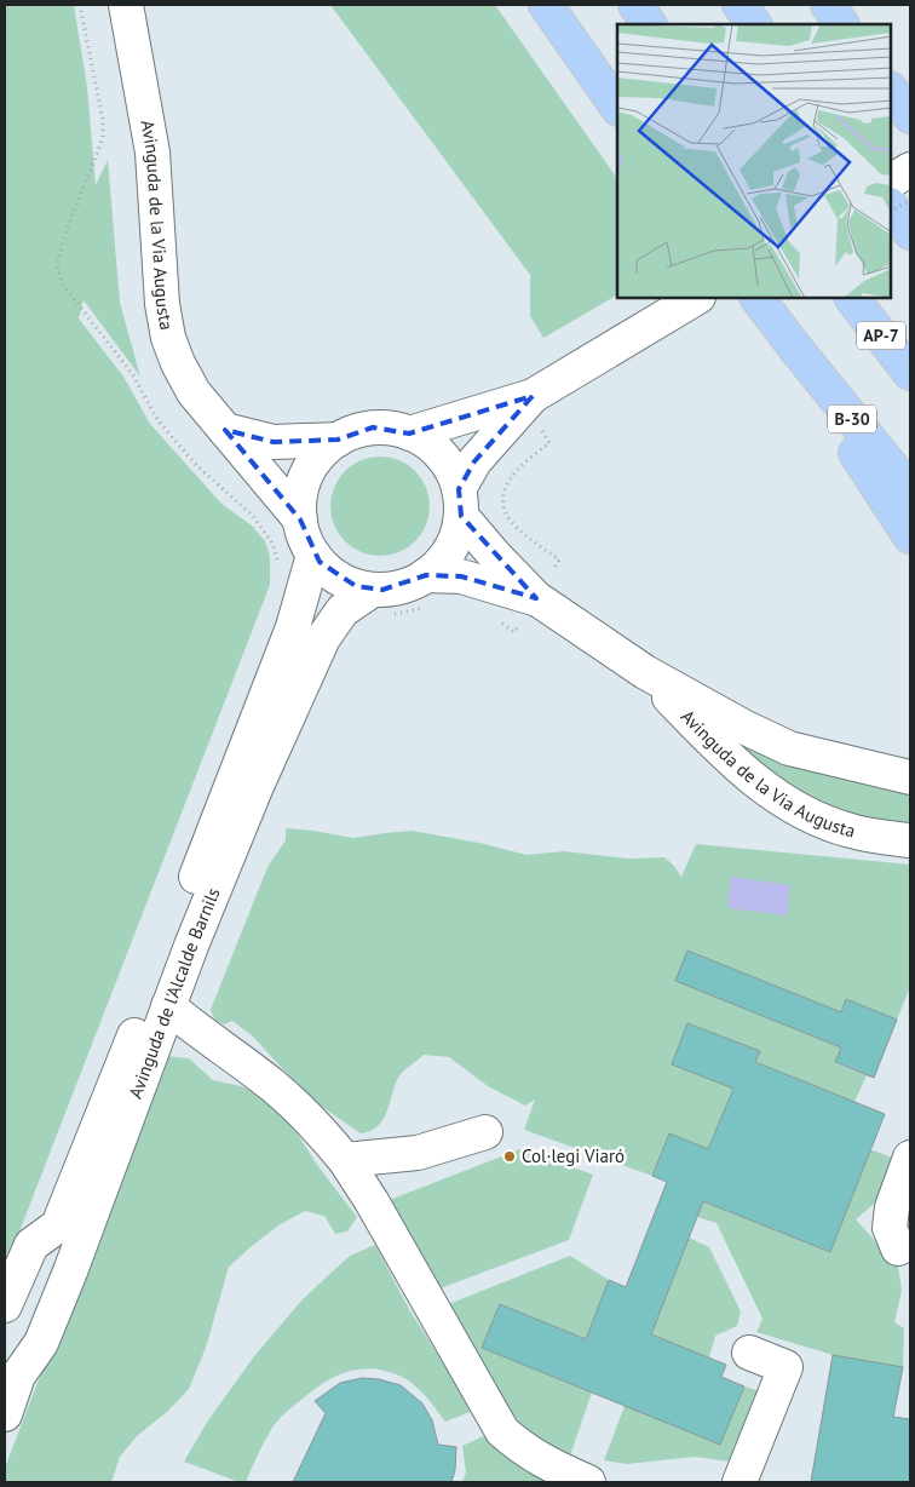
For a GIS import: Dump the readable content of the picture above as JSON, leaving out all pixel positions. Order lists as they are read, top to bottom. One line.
{"streets":{"highway":["AP-7","B-30"],"street":["Avinguda de la Via Augusta","Avinguda de l'Alcalde Barnils"]},"crossings":[["Avinguda de la Via Augusta","Avinguda de l'Alcalde Barnils"]],"places":["Col·legi Viaró"]}
